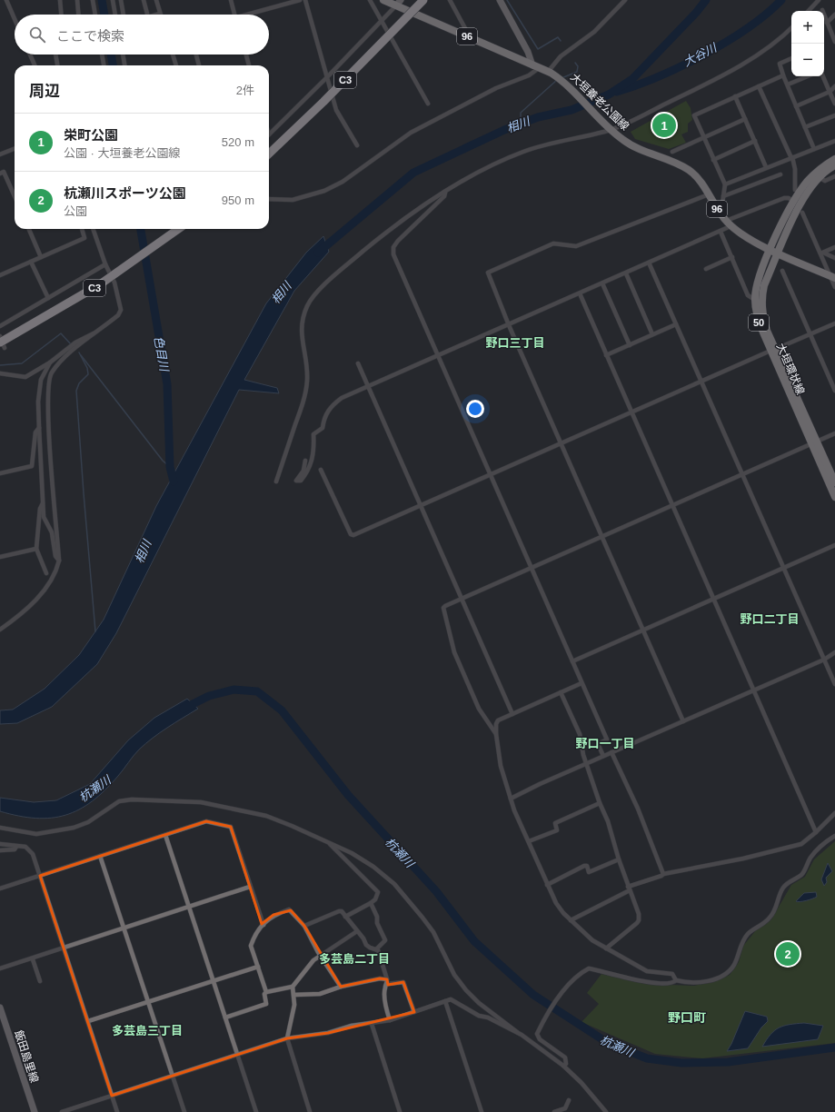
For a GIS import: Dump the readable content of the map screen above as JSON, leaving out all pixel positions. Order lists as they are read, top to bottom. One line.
{"streets":{"highway":["C3"],"main road":["96","大垣養老公園線","50","大垣環状線","飯田島里線"]},"crossings":[["大垣養老公園線","大垣環状線"]],"districts":["野口三丁目","野口二丁目","野口一丁目","多芸島二丁目","野口町","多芸島三丁目"],"water":["大谷川","相川","色目川","杭瀬川"],"page":{"map_buttons":["+","−"],"search":"ここで検索","heading":["周辺","2件"],"pins":["1","2"],"list":[{"mark":"1","name":"栄町公園","note":"公園 · 大垣養老公園線","value":"520 m"},{"mark":"2","name":"杭瀬川スポーツ公園","note":"公園","value":"950 m"}]}}
